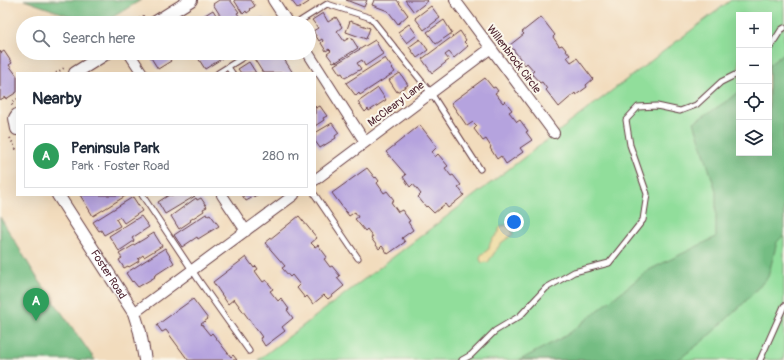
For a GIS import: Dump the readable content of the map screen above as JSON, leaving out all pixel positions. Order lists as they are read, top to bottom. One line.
{"streets":{"street":["Willenbrock Circle","McCleary Lane","Foster Road"]},"crossings":[["Willenbrock Circle","McCleary Lane"]],"page":{"map_buttons":["+","−"],"search":"Search here","heading":"Nearby","list":[{"mark":"A","name":"Peninsula Park","note":"Park · Foster Road","value":"280 m"}],"pins":"A"}}
